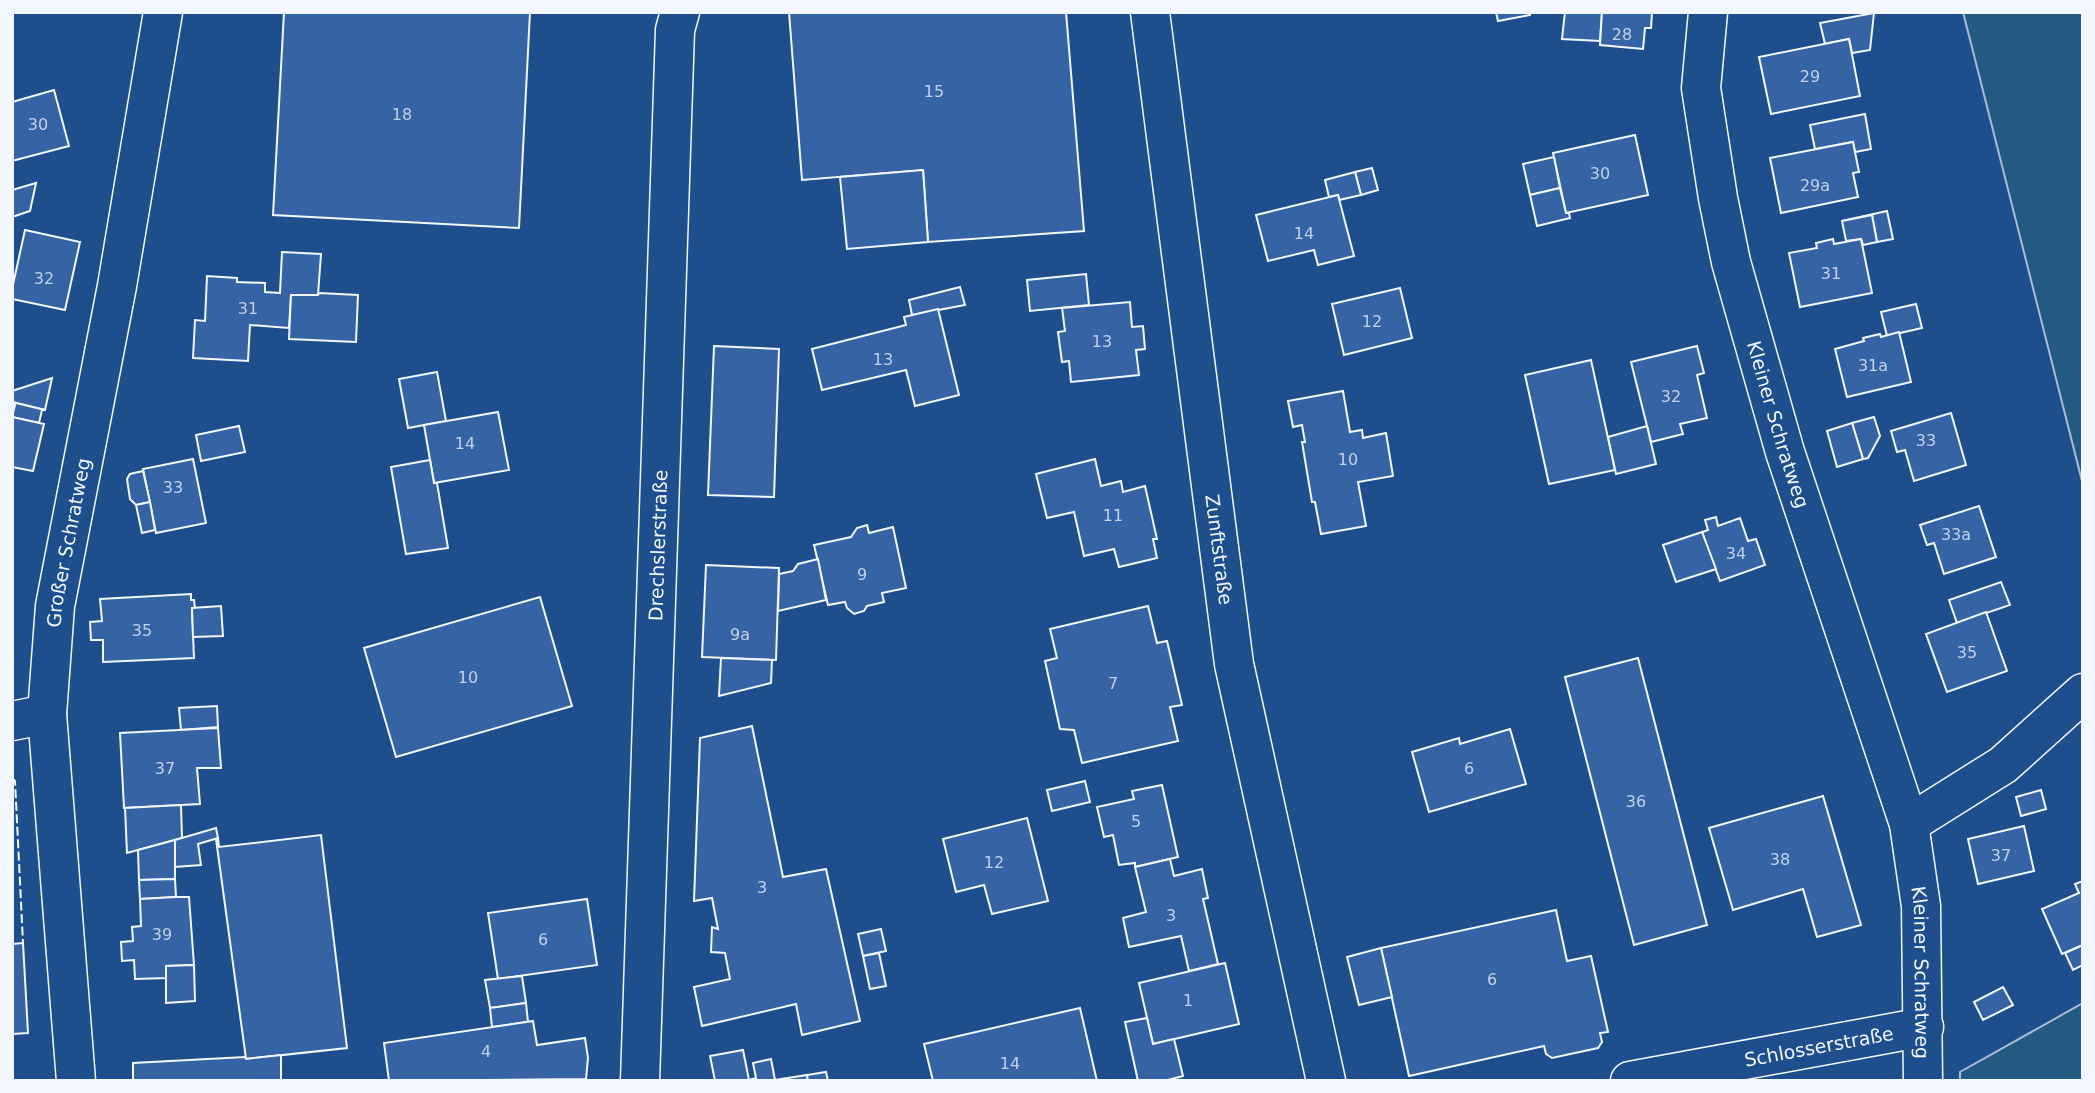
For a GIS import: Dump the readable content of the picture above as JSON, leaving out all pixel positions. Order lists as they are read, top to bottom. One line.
{"streets":{"street":["Kleiner Schratweg","Großer Schratweg","Drechslerstraße","Zunftstraße","Schlosserstraße"]},"crossings":[["Kleiner Schratweg","Schlosserstraße"]],"house_numbers":["28","29","15","18","30","30","29a","14","31","32","31","12","13","13","31a","32","33","14","10","33","11","33a","34","9","35","9a","35","10","7","37","6","36","5","37","38","12","3","3","39","6","6","1","4","14"]}
